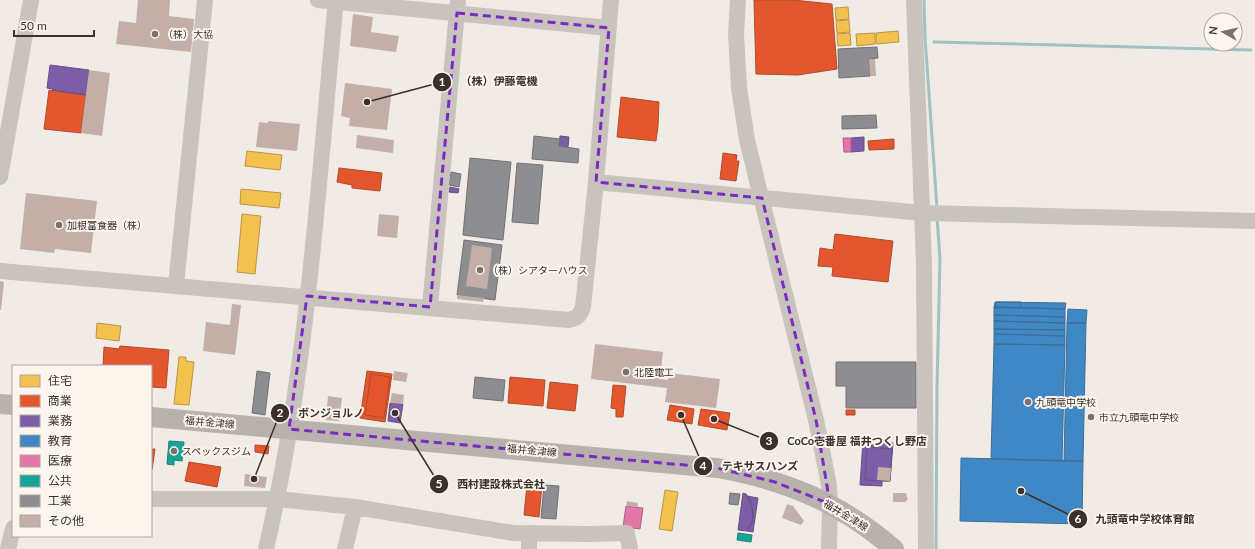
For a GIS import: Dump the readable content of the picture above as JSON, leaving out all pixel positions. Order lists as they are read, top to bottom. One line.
{"streets":{"main road":["福井金津線"]},"places":["（株）大協","（株）伊藤電機","加根富食器（株）","（株）シアターハウス","北陸電工","九頭竜中学校","西村建設株式会社","テキサスハンズ","市立九頭竜中学校","CoCo壱番屋 福井つくし野店","スペックスジム","ボンジョルノ","九頭竜中学校体育館"],"legend":["住宅","商業","業務","教育","医療","公共","工業","その他"],"scale_bar":"50 m","north":"left"}
